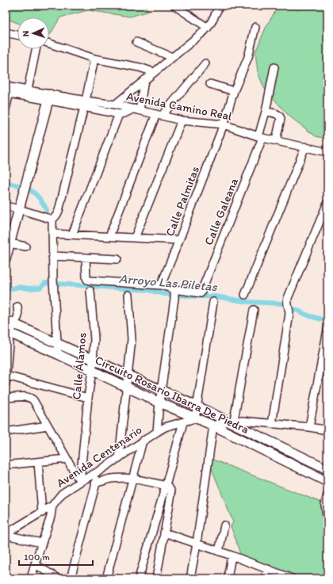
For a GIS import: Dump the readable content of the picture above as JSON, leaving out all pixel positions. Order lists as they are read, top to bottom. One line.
{"streets":{"main road":["Circuito Rosario Ibarra De Piedra"],"street":["Avenida Camino Real","Calle Palmitas","Calle Galeana","Calle Álamos","Avenida Centenario"]},"crossings":[["Avenida Camino Real","Calle Palmitas"],["Avenida Camino Real","Calle Galeana"],["Calle Álamos","Circuito Rosario Ibarra De Piedra"],["Calle Álamos","Avenida Centenario"],["Circuito Rosario Ibarra De Piedra","Avenida Centenario"]],"water":["Arroyo Las Piletas"],"scale_bar":"100 m","north":"left"}
